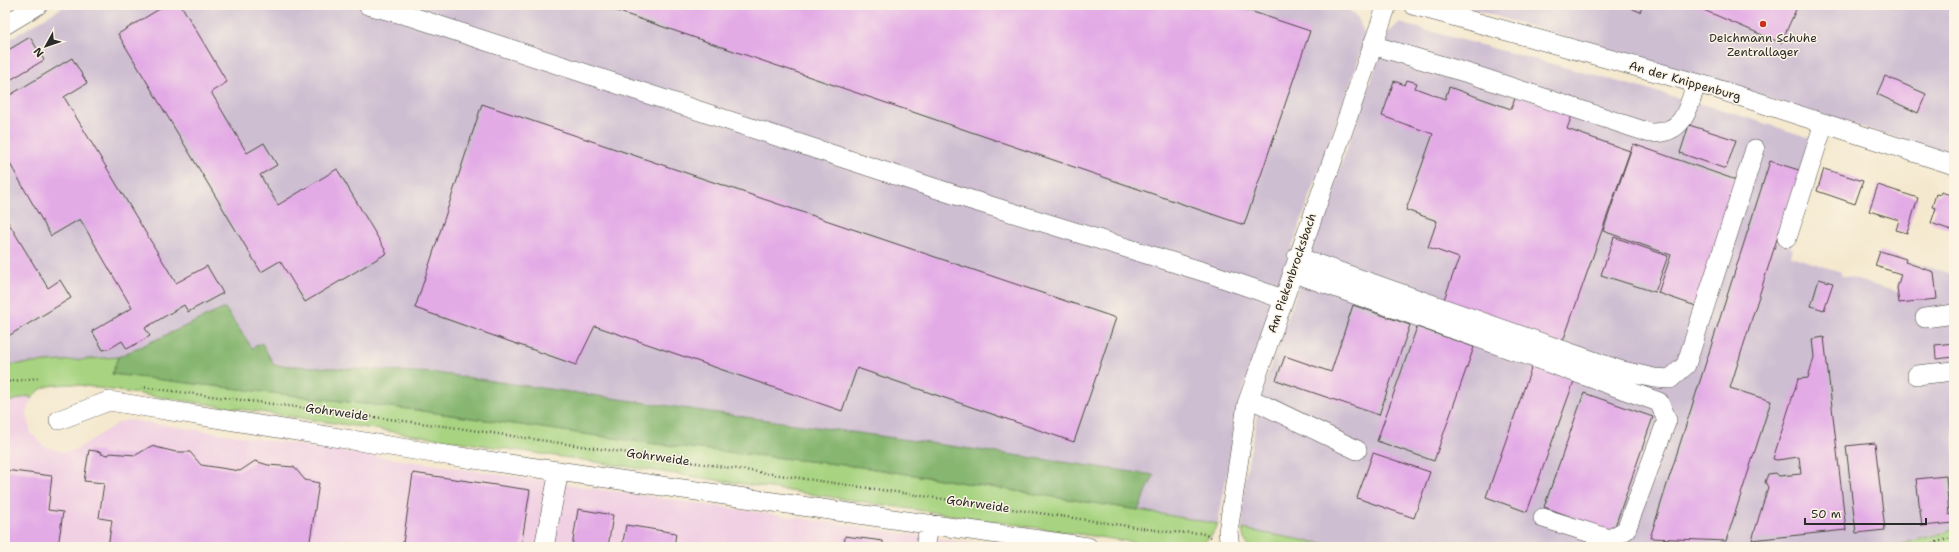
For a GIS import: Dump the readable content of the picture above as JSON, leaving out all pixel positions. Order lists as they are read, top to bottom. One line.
{"streets":{"street":["An der Knippenburg","Am Piekenbrocksbach","Gohrweide"]},"places":["Deichmann Schuhe Zentrallager"],"scale_bar":"50 m","north":"bottom left"}
